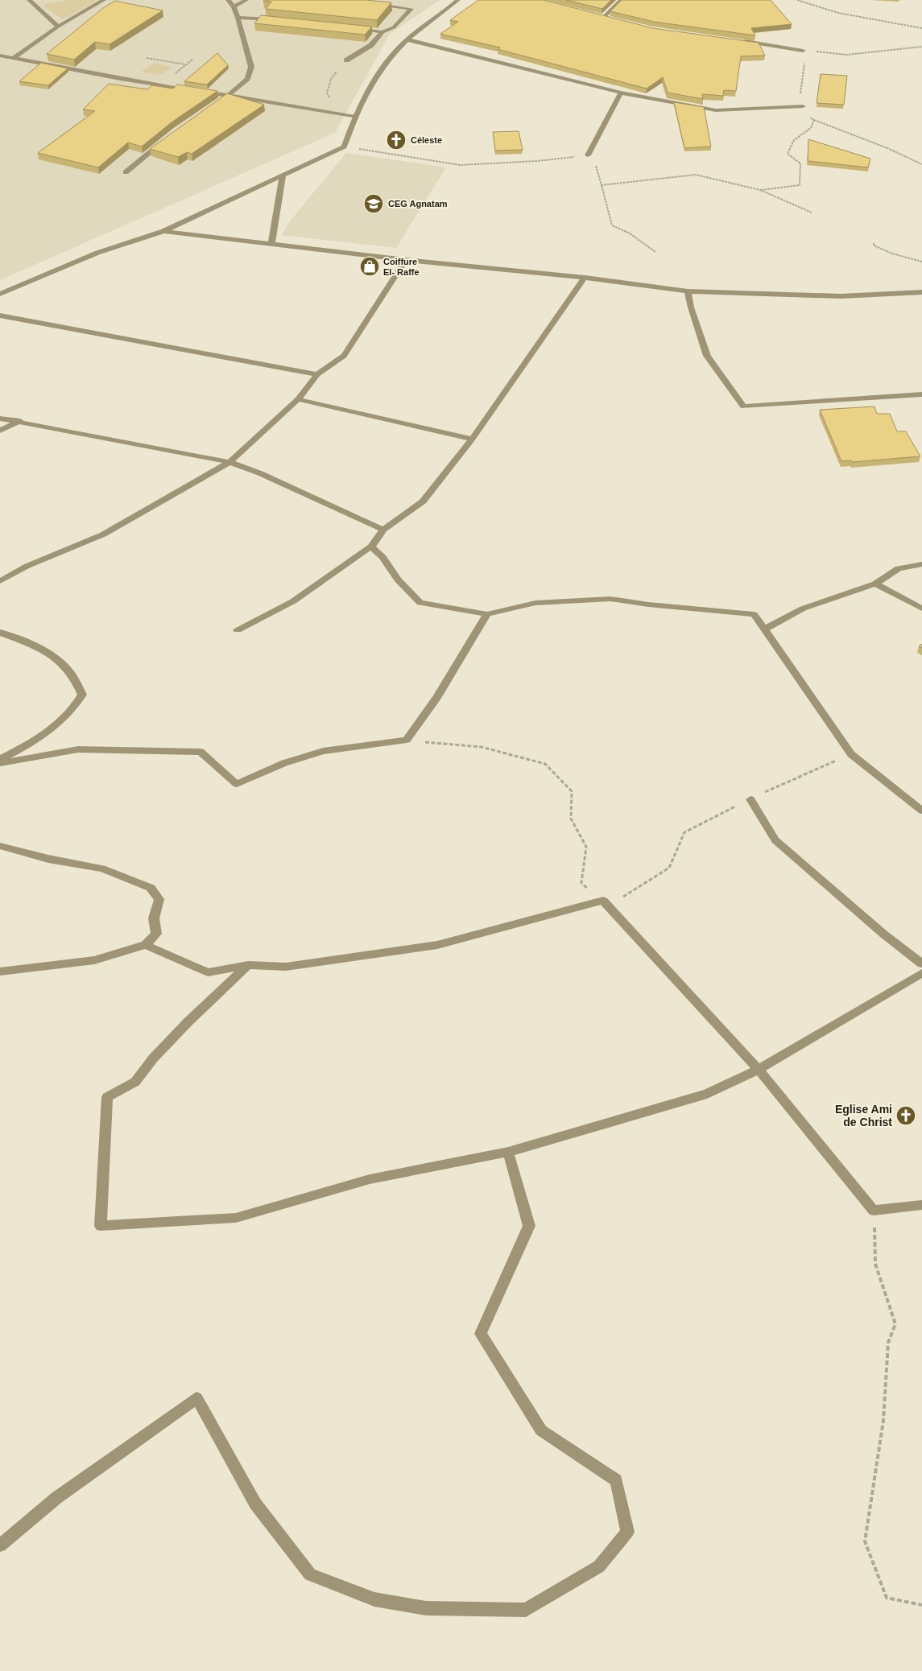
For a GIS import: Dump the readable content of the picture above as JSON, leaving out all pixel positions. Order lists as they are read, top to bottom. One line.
{"places":{"church":["Céleste","Eglise Ami de Christ"],"school or university":["CEG Agnatam"],"shop":["Coiffure El- Raffe"]}}
